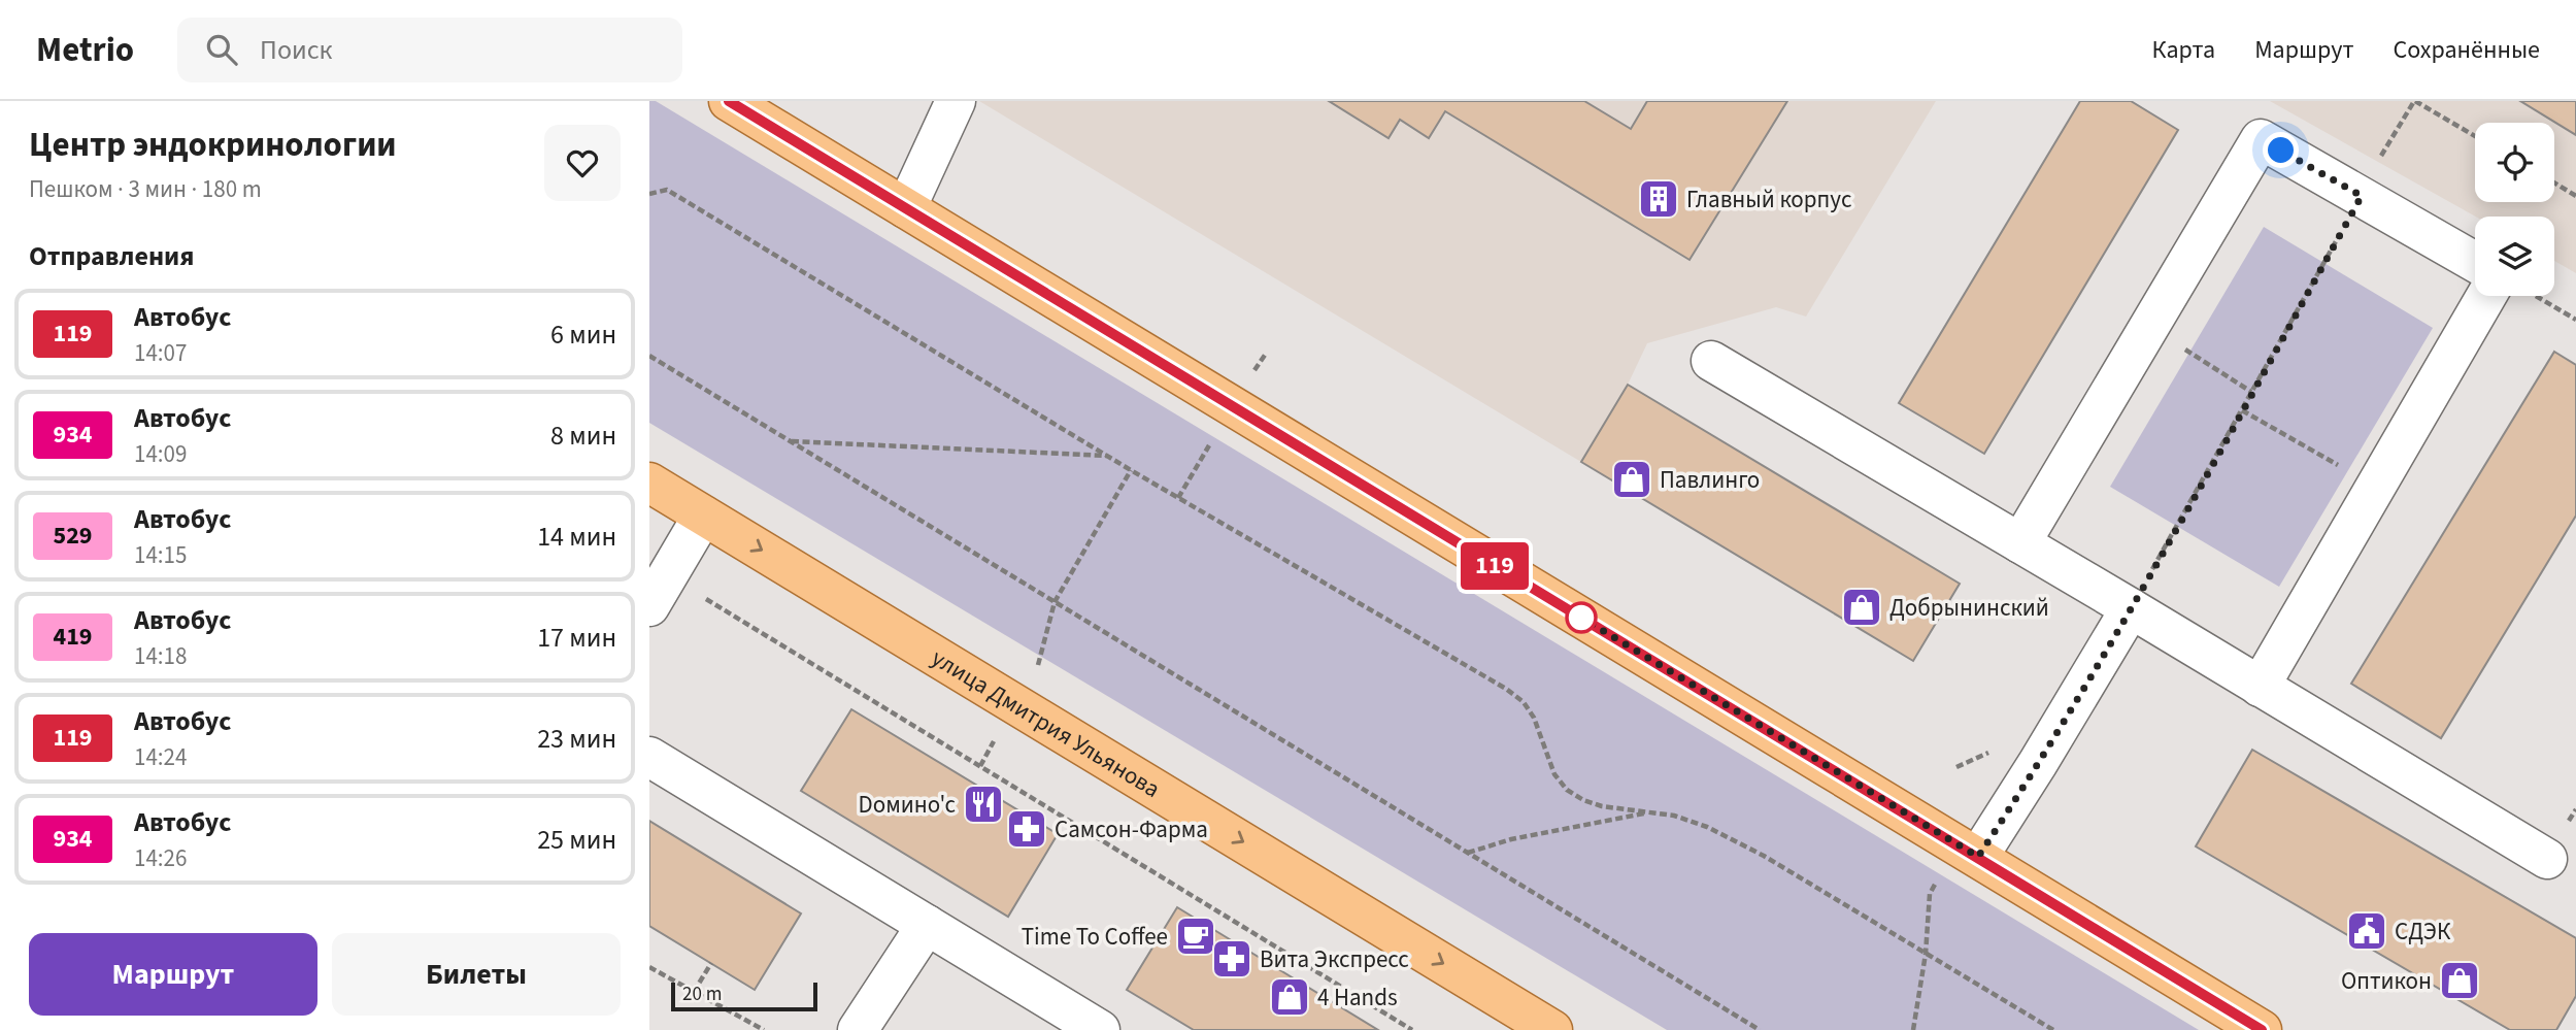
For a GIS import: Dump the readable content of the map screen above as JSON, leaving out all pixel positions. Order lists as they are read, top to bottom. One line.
{"streets":{"main road":["улица Дмитрия Ульянова"]},"one_way":["улица Дмитрия Ульянова"],"places":{"building":["Главный корпус"],"shop":["Павлинго","Добрынинский","Оптикон","4 Hands"],"restaurant":["Dомино'с"],"pharmacy":["Самсон-Фарма","Вита Экспресс"],"public building":["СДЭК"],"cafe":["Time To Coffee"]},"lines":["bus line 119"],"scale_bar":"20 m","page":{"header":"Metrio","search":"Поиск","nav":["Карта","Маршрут","Сохранённые"],"heading":[["Центр эндокринологии","Пешком · 3 мин · 180 m"],"Отправления"],"on_map":"119","list":[{"mark":"119","name":"Автобус","note":"14:07","value":"6 мин"},{"mark":"934","name":"Автобус","note":"14:09","value":"8 мин"},{"mark":"529","name":"Автобус","note":"14:15","value":"14 мин"},{"mark":"419","name":"Автобус","note":"14:18","value":"17 мин"},{"mark":"119","name":"Автобус","note":"14:24","value":"23 мин"},{"mark":"934","name":"Автобус","note":"14:26","value":"25 мин"}],"buttons":["Маршрут","Билеты"],"scale":"20 m"}}
